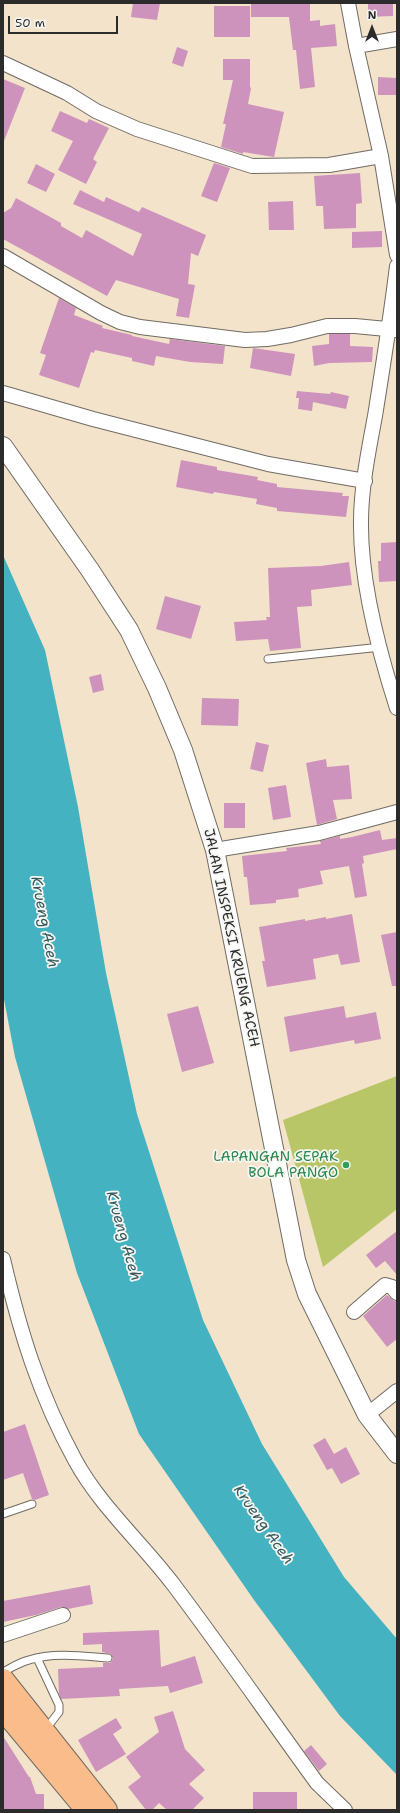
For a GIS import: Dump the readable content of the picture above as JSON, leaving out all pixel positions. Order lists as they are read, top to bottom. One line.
{"streets":{"street":["JALAN INSPEKSI KRUENG ACEH"]},"water":["Krueng Aceh"],"places":["LAPANGAN SEPAK BOLA PANGO"],"scale_bar":"50 m","north":"top"}
